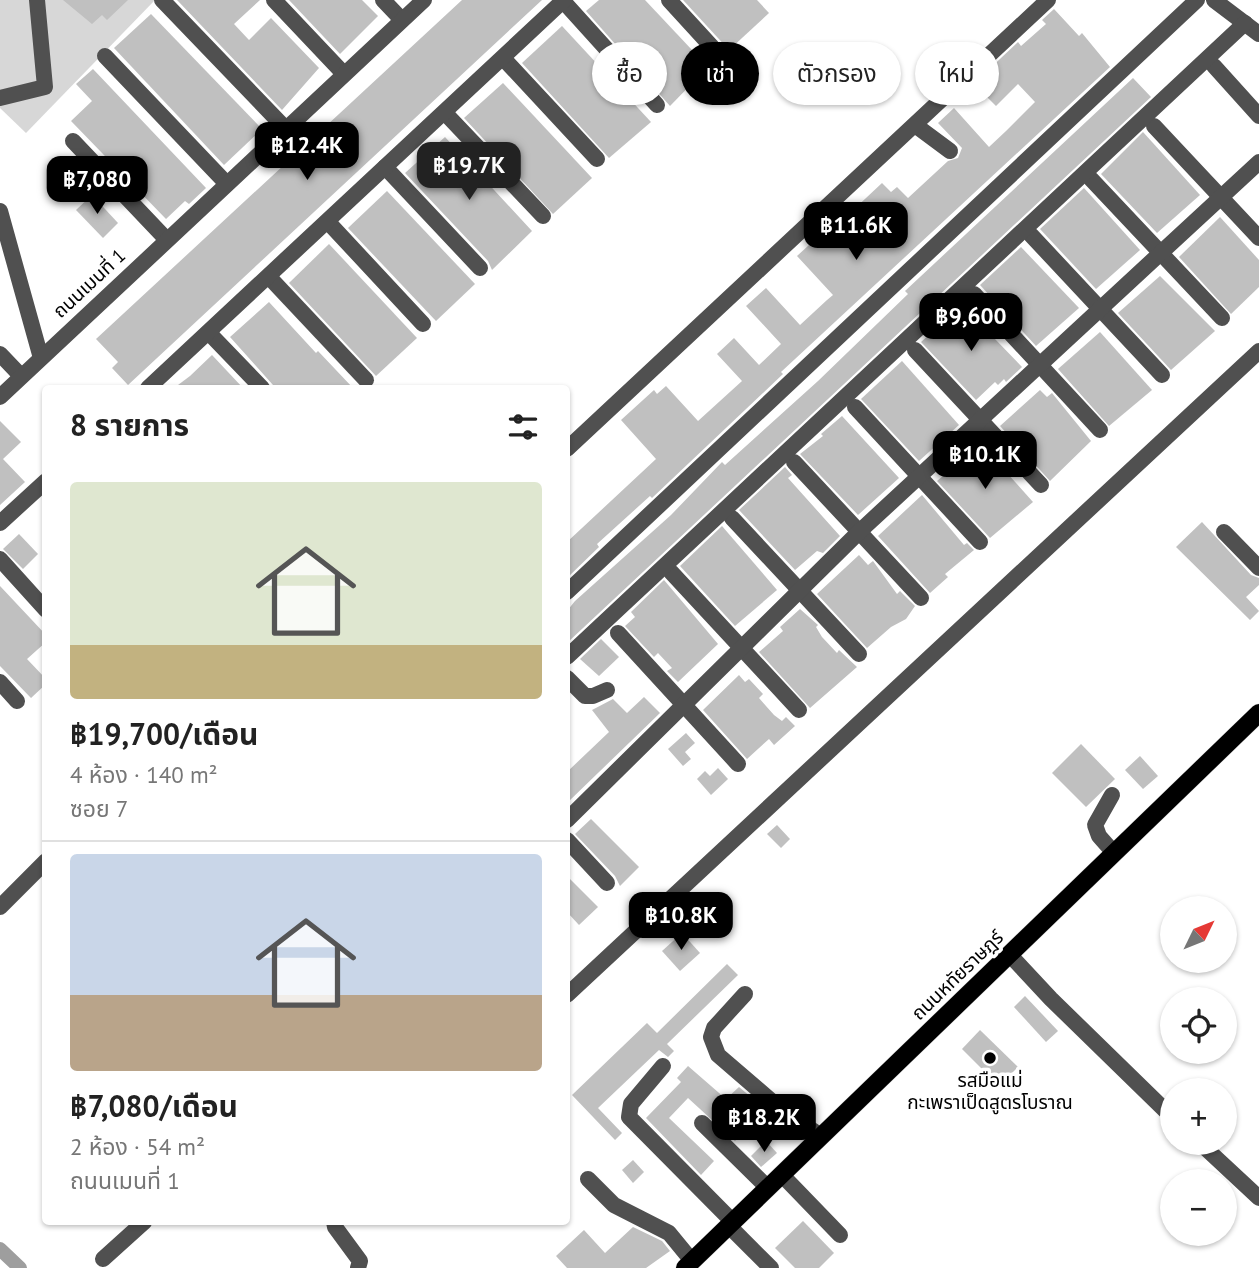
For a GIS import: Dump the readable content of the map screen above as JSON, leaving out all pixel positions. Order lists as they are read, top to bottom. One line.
{"streets":{"main road":["ถนนหทัยราษฎร์"],"street":["ถนนเมนที่ 1"]},"places":["รสมือแม่ กะเพราเป็ดสูตรโบราณ"],"north":"top right","page":{"chip":["ซื้อ","เช่า","ตัวกรอง","ใหม่"],"price":["฿12.4K","฿19.7K","฿7,080","฿11.6K","฿9,600","฿10.1K","฿10.8K","฿18.2K"],"heading":"8 รายการ","list":[{"name":"฿19,700/เดือน","note":"4 ห้อง · 140 m² · ซอย 7"},{"name":"฿7,080/เดือน","note":"2 ห้อง · 54 m² · ถนนเมนที่ 1"}],"map_buttons":["+","−"]}}
